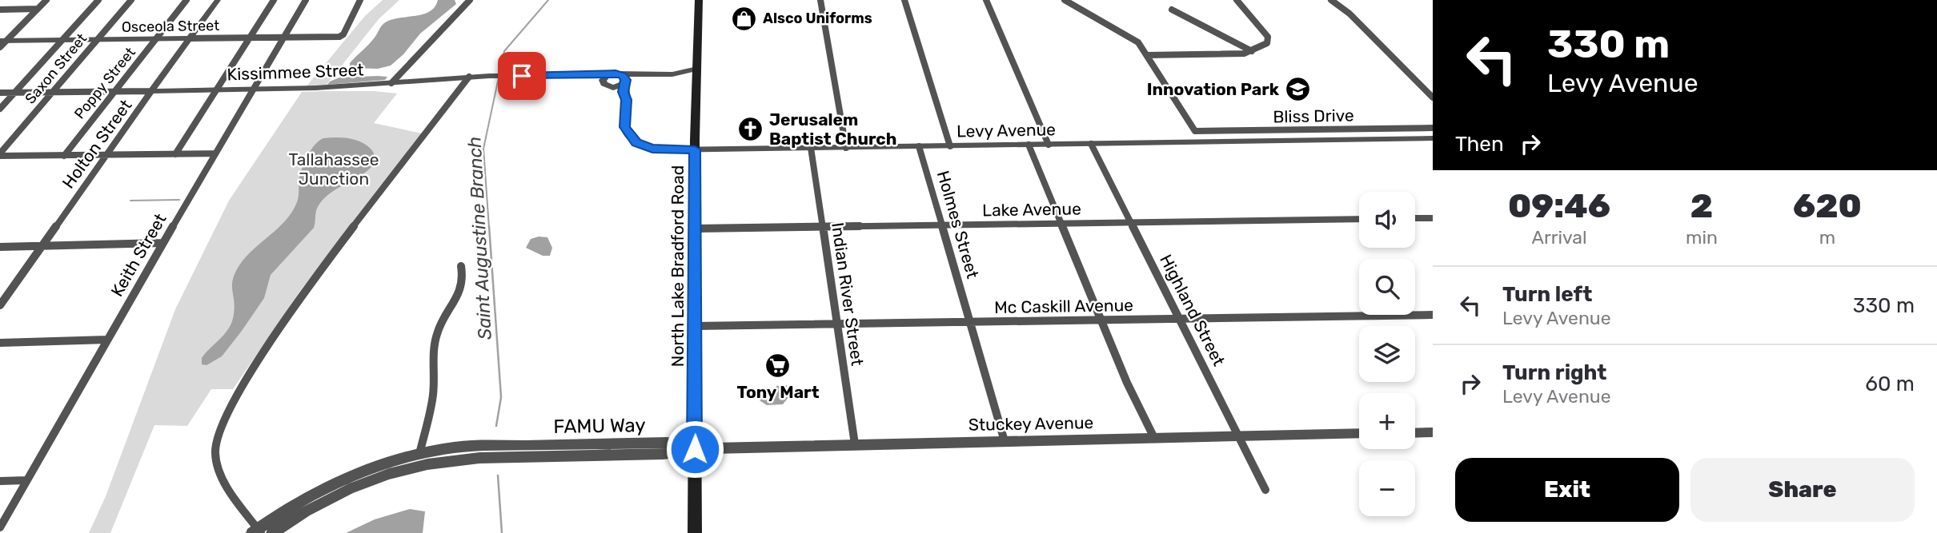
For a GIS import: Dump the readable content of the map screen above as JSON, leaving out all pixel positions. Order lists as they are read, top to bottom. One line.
{"streets":{"main road":["North Lake Bradford Road"],"street":["Osceola Street","Saxon Street","Kissimmee Street","Poppy Street","Bliss Drive","Levy Avenue","Holton Street","Lake Avenue","Holmes Street","Keith Street","Indian River Street","Mc Caskill Avenue","Highland Street","Stuckey Avenue","FAMU Way"]},"crossings":[["Osceola Street","Saxon Street"],["Osceola Street","Poppy Street"],["Osceola Street","Holton Street"],["Osceola Street","Keith Street"],["Saxon Street","Kissimmee Street"],["Kissimmee Street","Poppy Street"],["Kissimmee Street","Levy Avenue"],["Kissimmee Street","Holton Street"],["Kissimmee Street","Keith Street"],["Kissimmee Street","North Lake Bradford Road"],["Levy Avenue","Holmes Street"],["Levy Avenue","North Lake Bradford Road"],["Levy Avenue","Indian River Street"],["Levy Avenue","Highland Street"],["Lake Avenue","Holmes Street"],["Lake Avenue","North Lake Bradford Road"],["Lake Avenue","Indian River Street"],["Lake Avenue","Highland Street"],["Holmes Street","Mc Caskill Avenue"],["Holmes Street","Stuckey Avenue"],["North Lake Bradford Road","Mc Caskill Avenue"],["North Lake Bradford Road","Stuckey Avenue"],["North Lake Bradford Road","FAMU Way"],["Indian River Street","Mc Caskill Avenue"],["Indian River Street","Stuckey Avenue"],["Mc Caskill Avenue","Highland Street"],["Highland Street","Stuckey Avenue"],["Stuckey Avenue","FAMU Way"]],"water":["Saint Augustine Branch"],"parks":["Tallahassee Junction"],"places":{"shop":["Alsco Uniforms"],"school or university":["Innovation Park"],"church":["Jerusalem Baptist Church"],"supermarket":["Tony Mart"]},"page":{"turn":["330 m","Levy Avenue"],"then":"Then","eta":["09:46","Arrival","2","min","620","m"],"map_buttons":["+","−"],"list":[{"name":"Turn left","note":"Levy Avenue","value":"330 m"},{"name":"Turn right","note":"Levy Avenue","value":"60 m"}],"buttons":["Exit","Share"]}}
